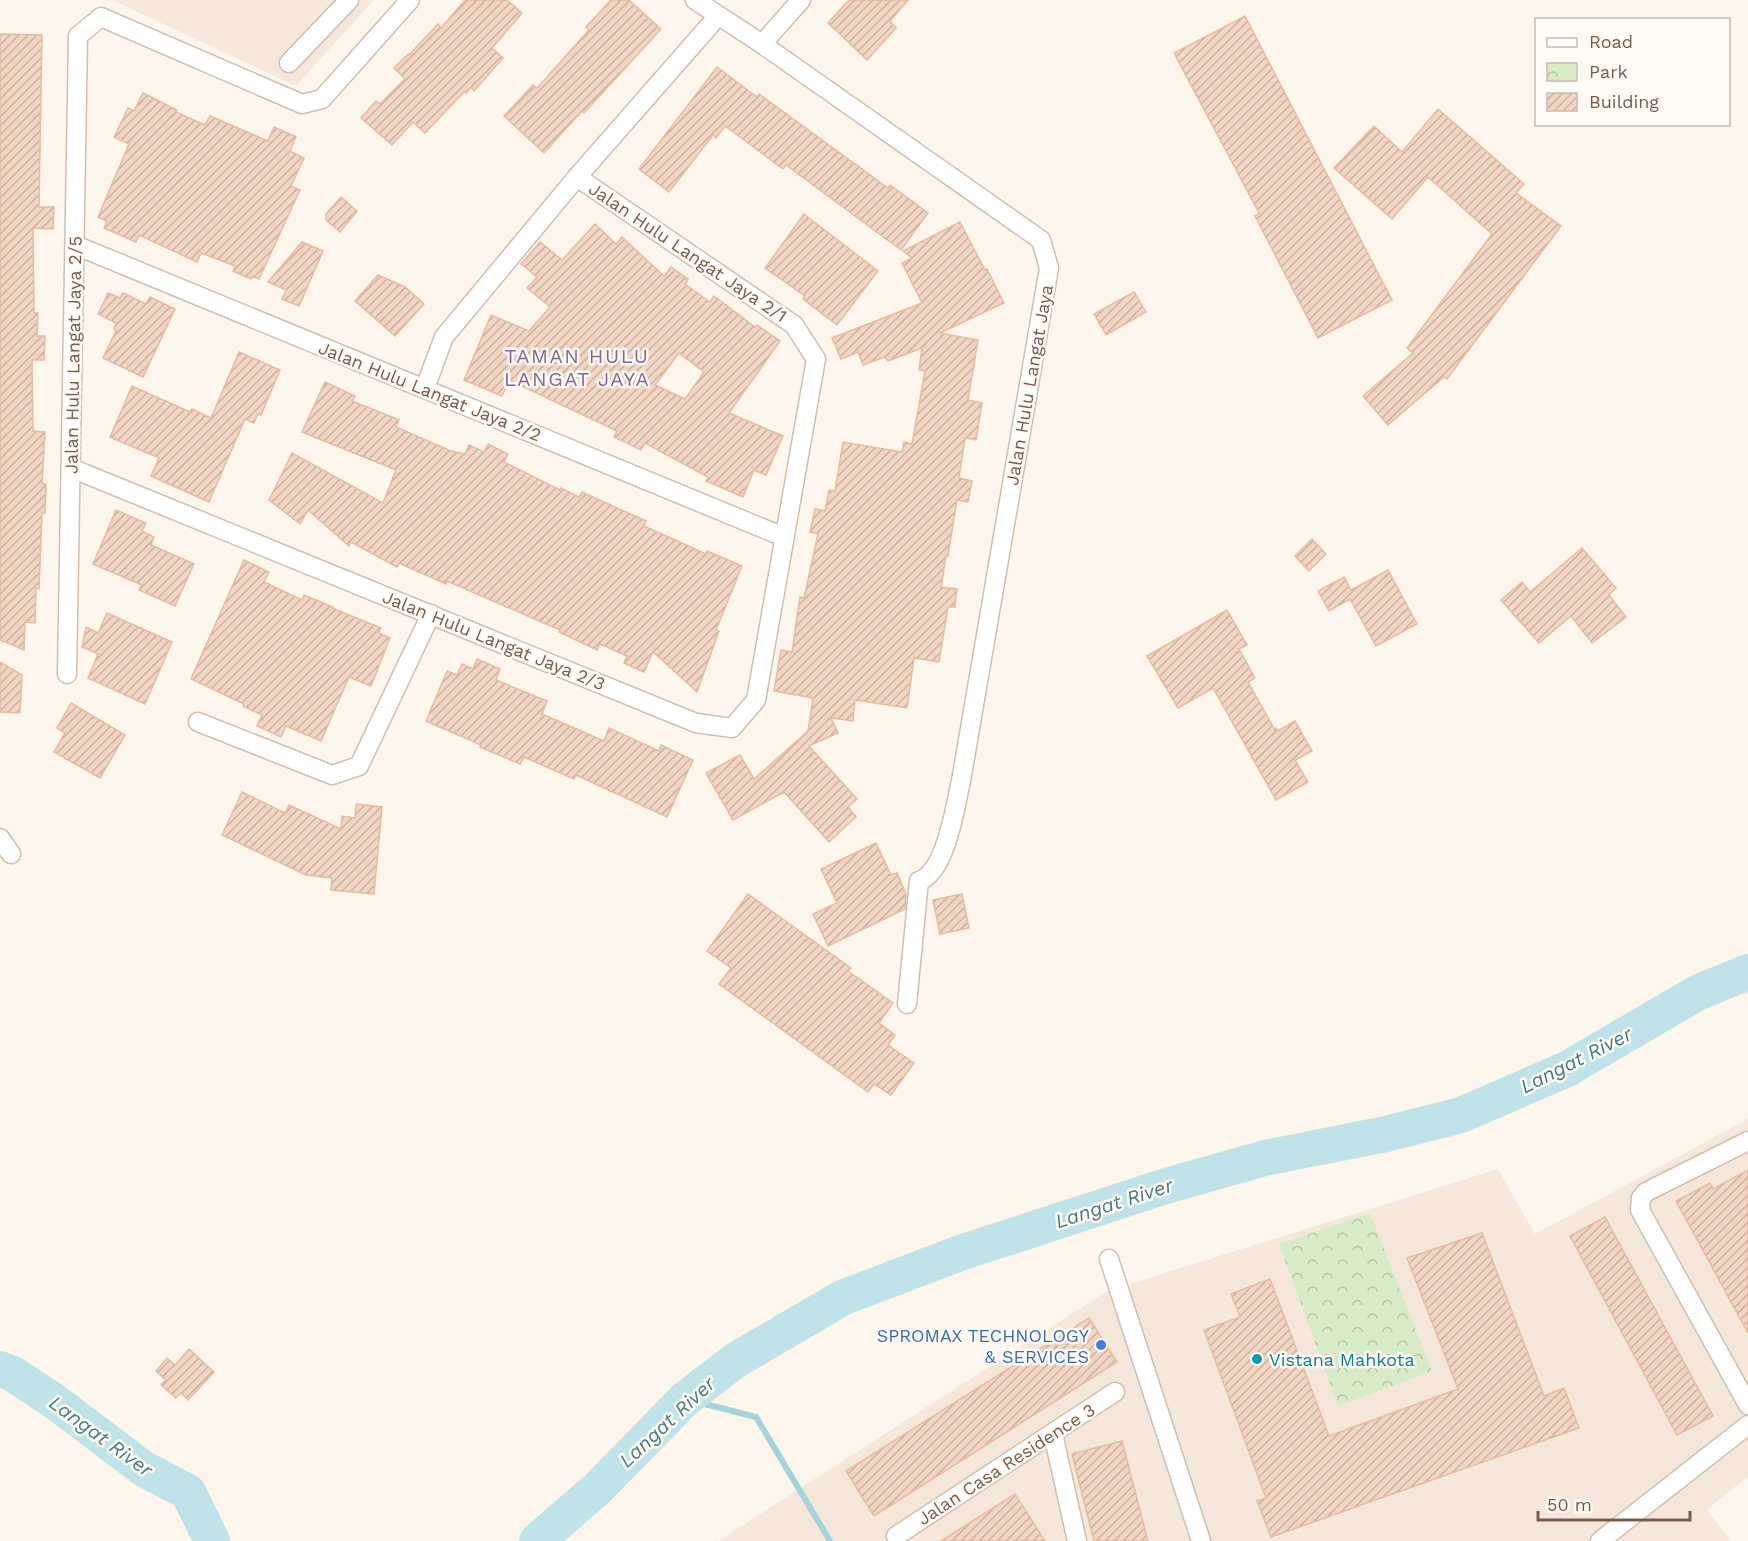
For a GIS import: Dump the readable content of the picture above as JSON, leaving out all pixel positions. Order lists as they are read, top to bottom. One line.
{"streets":{"street":["Jalan Hulu Langat Jaya 2/1","Jalan Hulu Langat Jaya 2/5","Jalan Hulu Langat Jaya","Jalan Hulu Langat Jaya 2/2","Jalan Hulu Langat Jaya 2/3","Jalan Casa Residence 3"]},"crossings":[["Jalan Hulu Langat Jaya 2/1","Jalan Hulu Langat Jaya 2/2"],["Jalan Hulu Langat Jaya 2/1","Jalan Hulu Langat Jaya 2/3"],["Jalan Hulu Langat Jaya 2/5","Jalan Hulu Langat Jaya 2/2"],["Jalan Hulu Langat Jaya 2/5","Jalan Hulu Langat Jaya 2/3"],["Jalan Hulu Langat Jaya 2/2","Jalan Hulu Langat Jaya 2/3"]],"districts":["TAMAN HULU LANGAT JAYA"],"water":["Langat River"],"places":["SPROMAX TECHNOLOGY & SERVICES","Vistana Mahkota"],"legend":["Road","Park","Building"],"scale_bar":"50 m"}
